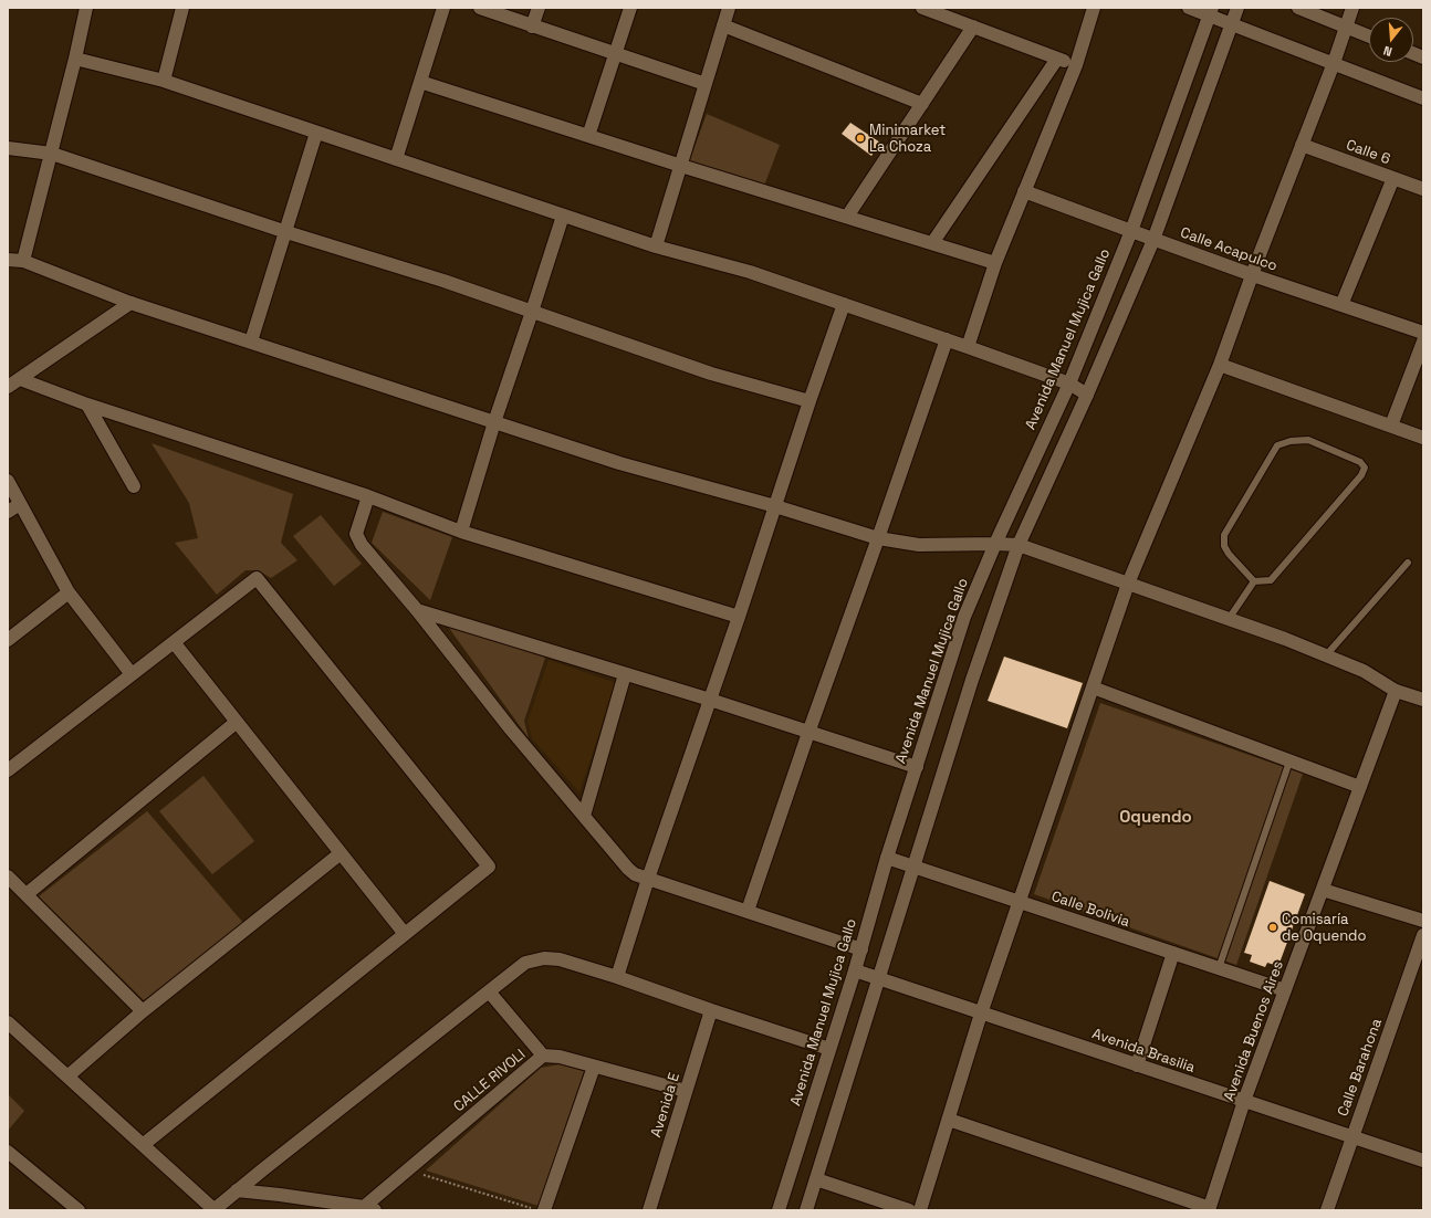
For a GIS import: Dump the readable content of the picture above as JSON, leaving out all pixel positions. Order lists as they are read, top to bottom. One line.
{"streets":{"street":["Calle 6","Calle Acapulco","Avenida Manuel Mujica Gallo","Calle Bolivia","Avenida Buenos Aires","Avenida Brasilia","Calle Barahona","CALLE RIVOLI","Avenida E"]},"crossings":[["Calle Acapulco","Avenida Manuel Mujica Gallo"],["Avenida Manuel Mujica Gallo","Calle Bolivia"],["Avenida Manuel Mujica Gallo","Avenida Brasilia"],["Calle Bolivia","Avenida Buenos Aires"],["Avenida Buenos Aires","Avenida Brasilia"],["Avenida Brasilia","Calle Barahona"],["CALLE RIVOLI","Avenida E"]],"districts":["Oquendo"],"places":["Minimarket La Choza","Comisaría de Oquendo"],"north":"bottom"}
